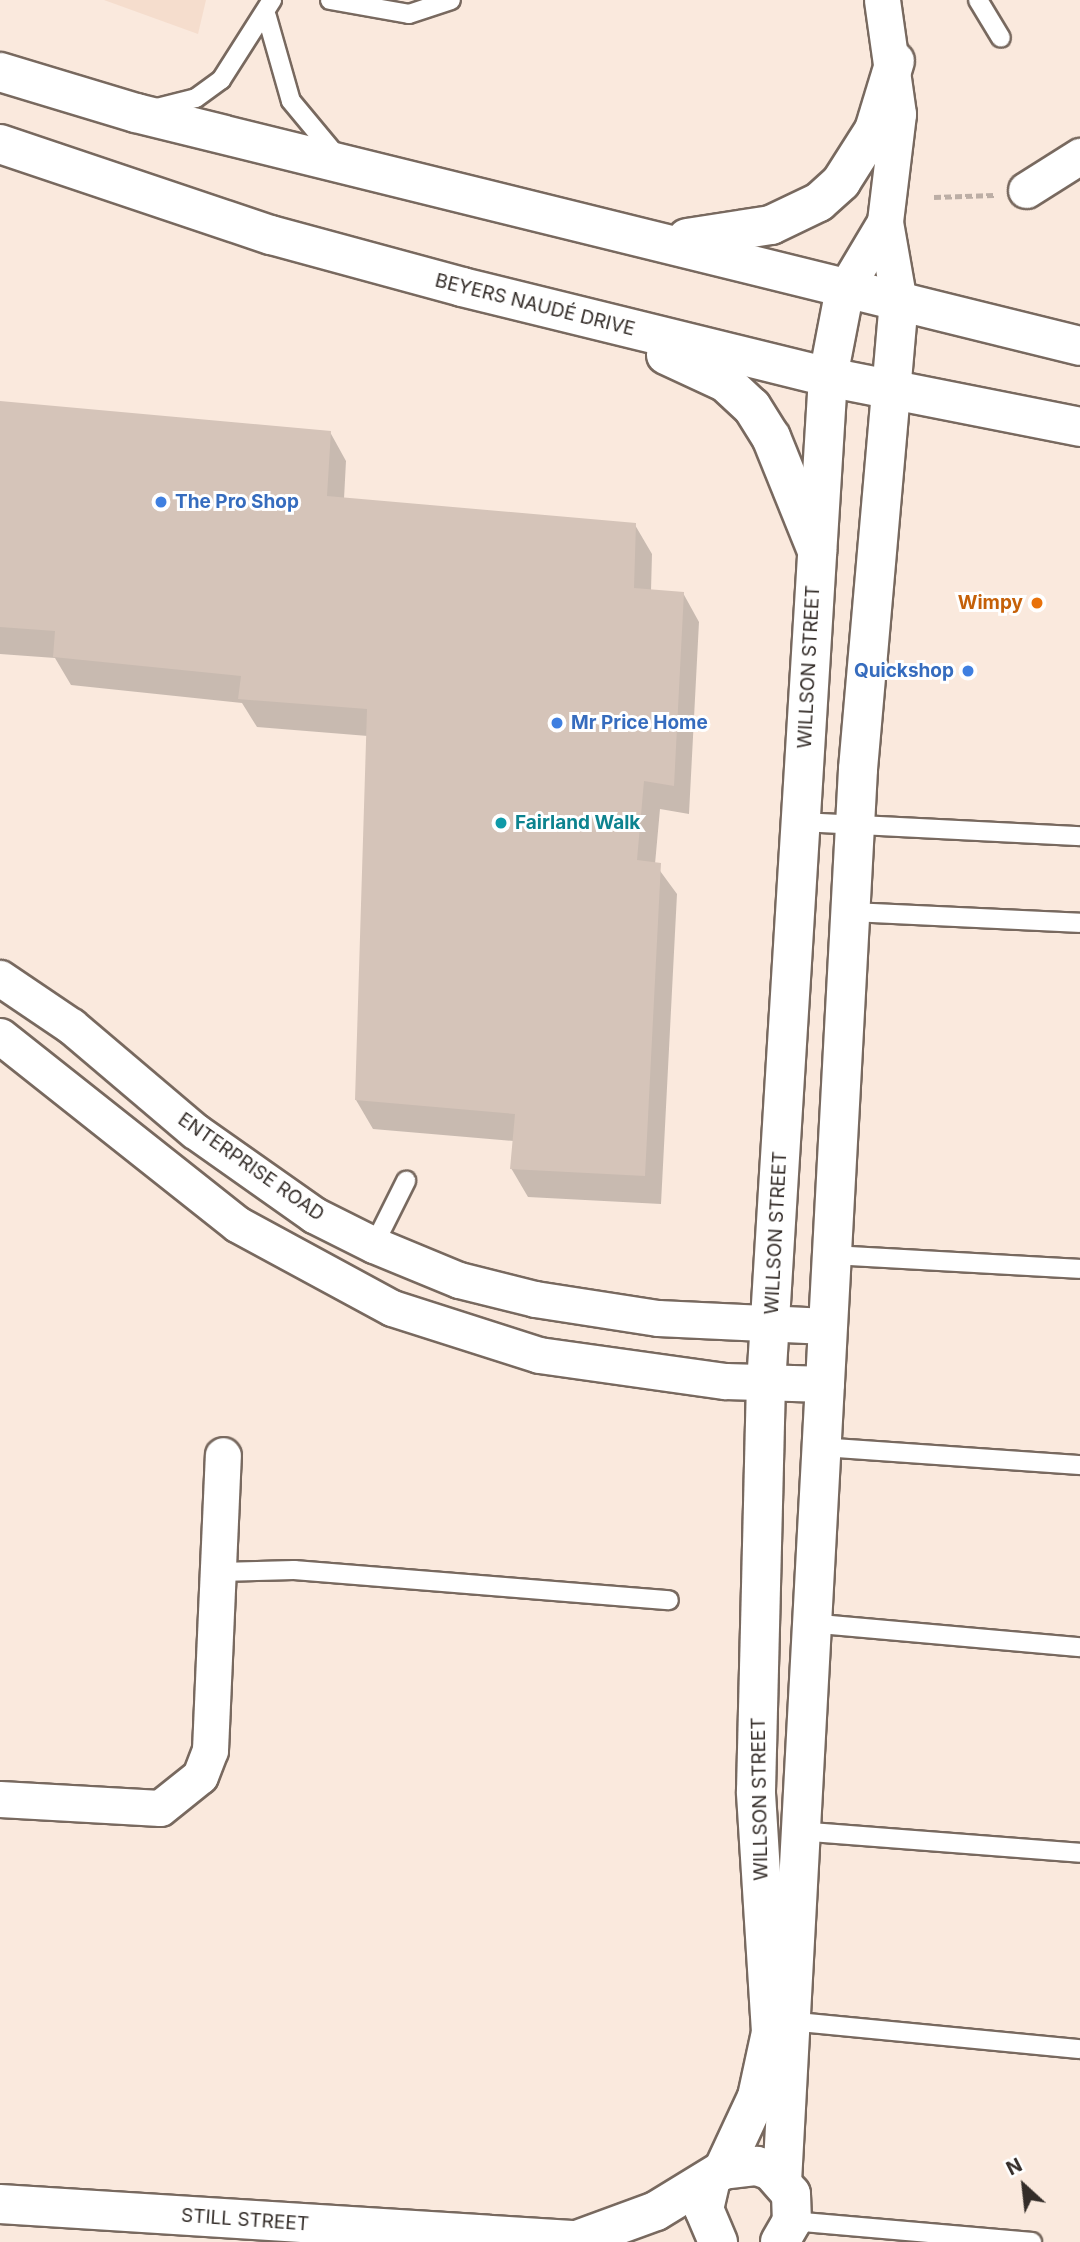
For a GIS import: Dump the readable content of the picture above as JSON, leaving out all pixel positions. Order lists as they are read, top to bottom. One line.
{"streets":{"street":["BEYERS NAUDÉ DRIVE","WILLSON STREET","ENTERPRISE ROAD","STILL STREET"]},"crossings":[["BEYERS NAUDÉ DRIVE","WILLSON STREET"],["WILLSON STREET","ENTERPRISE ROAD"],["WILLSON STREET","STILL STREET"]],"places":["The Pro Shop","Wimpy","Quickshop","Mr Price Home","Fairland Walk"],"north":"top left"}
